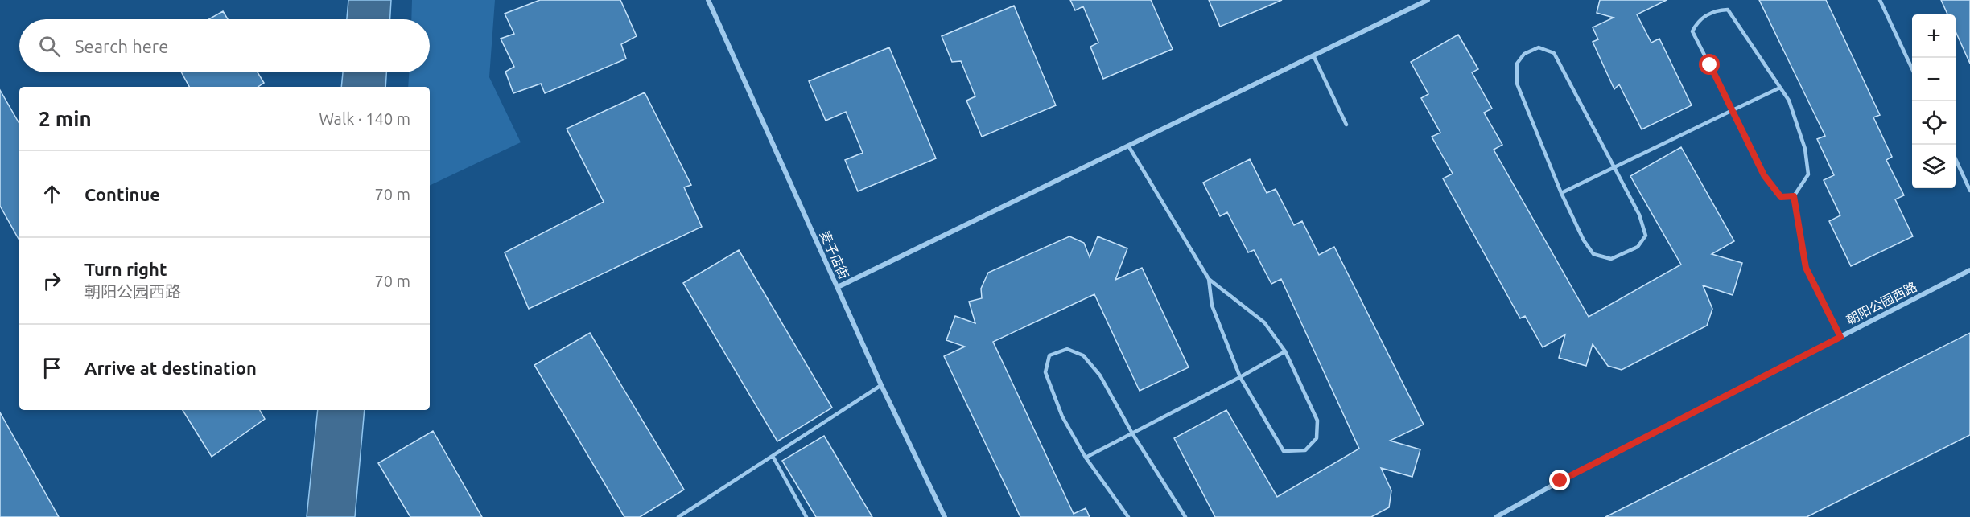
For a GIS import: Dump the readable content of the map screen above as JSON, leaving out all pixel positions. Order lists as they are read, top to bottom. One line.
{"streets":{"street":["麦子店街","朝阳公园西路"]},"page":{"map_buttons":["+","−"],"search":"Search here","heading":["2 min","Walk · 140 m"],"list":[["Continue","70 m"],["Turn right","朝阳公园西路","70 m"],"Arrive at destination"]}}
